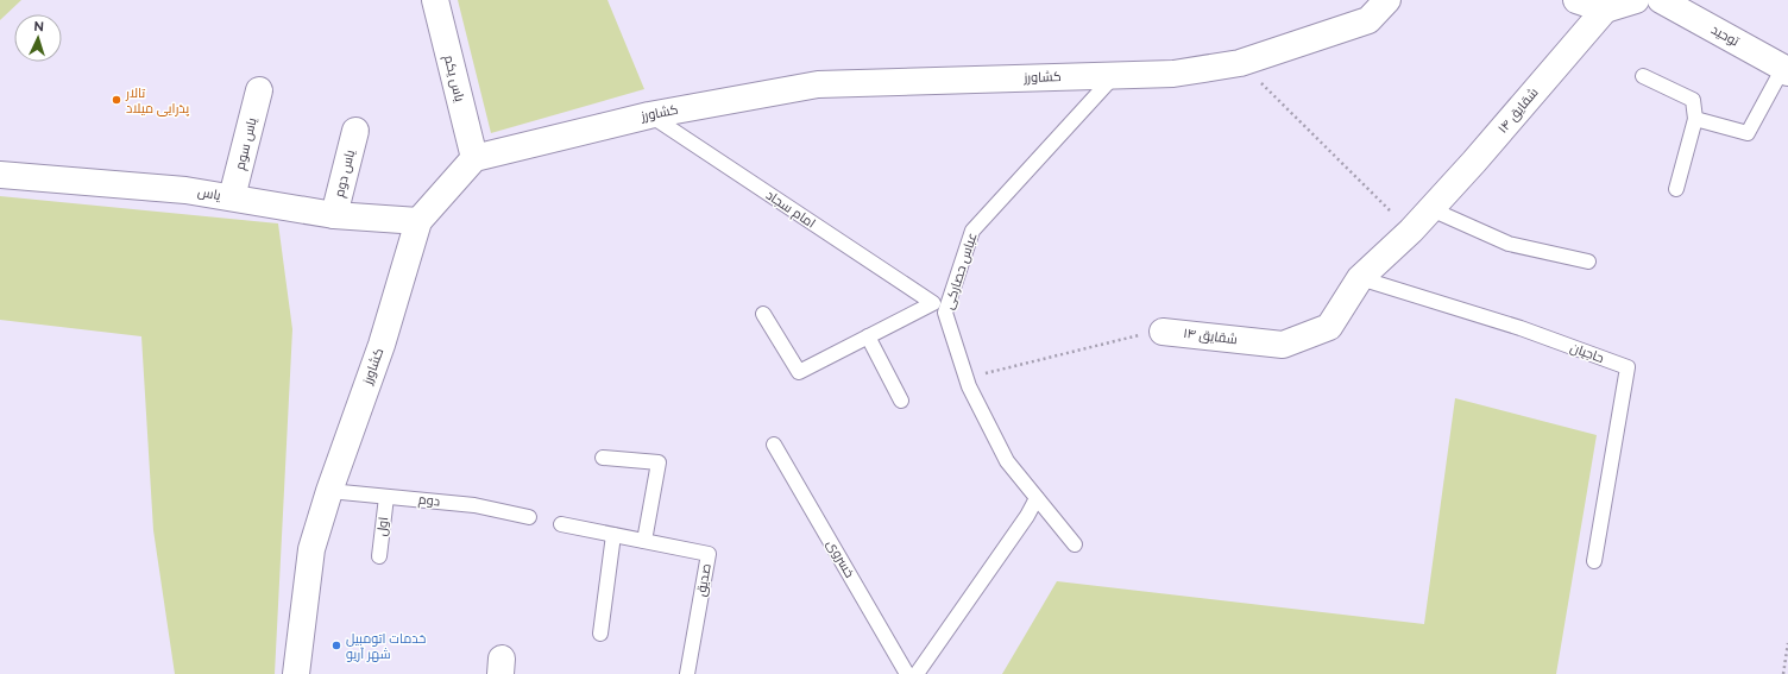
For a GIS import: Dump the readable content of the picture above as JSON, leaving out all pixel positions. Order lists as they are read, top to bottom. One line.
{"streets":{"street":["توحید","کشاورز","یاس یکم","شقایق ۱۴","یاس سوم","یاس دوم","یاس"],"lane":["امام سجاد","عباس حصارکی","حاجیان","دوم","اول","خسروی","صدیق"]},"crossings":[["کشاورز","یاس یکم"],["کشاورز","یاس"],["کشاورز","امام سجاد"],["کشاورز","عباس حصارکی"],["کشاورز","دوم"],["شقایق ۱۴","حاجیان"],["یاس سوم","یاس"],["یاس دوم","یاس"],["دوم","اول"]],"places":["تالار پذرایی میلاد","خدمات اتومبیل شهر آریو"],"north":"top"}
